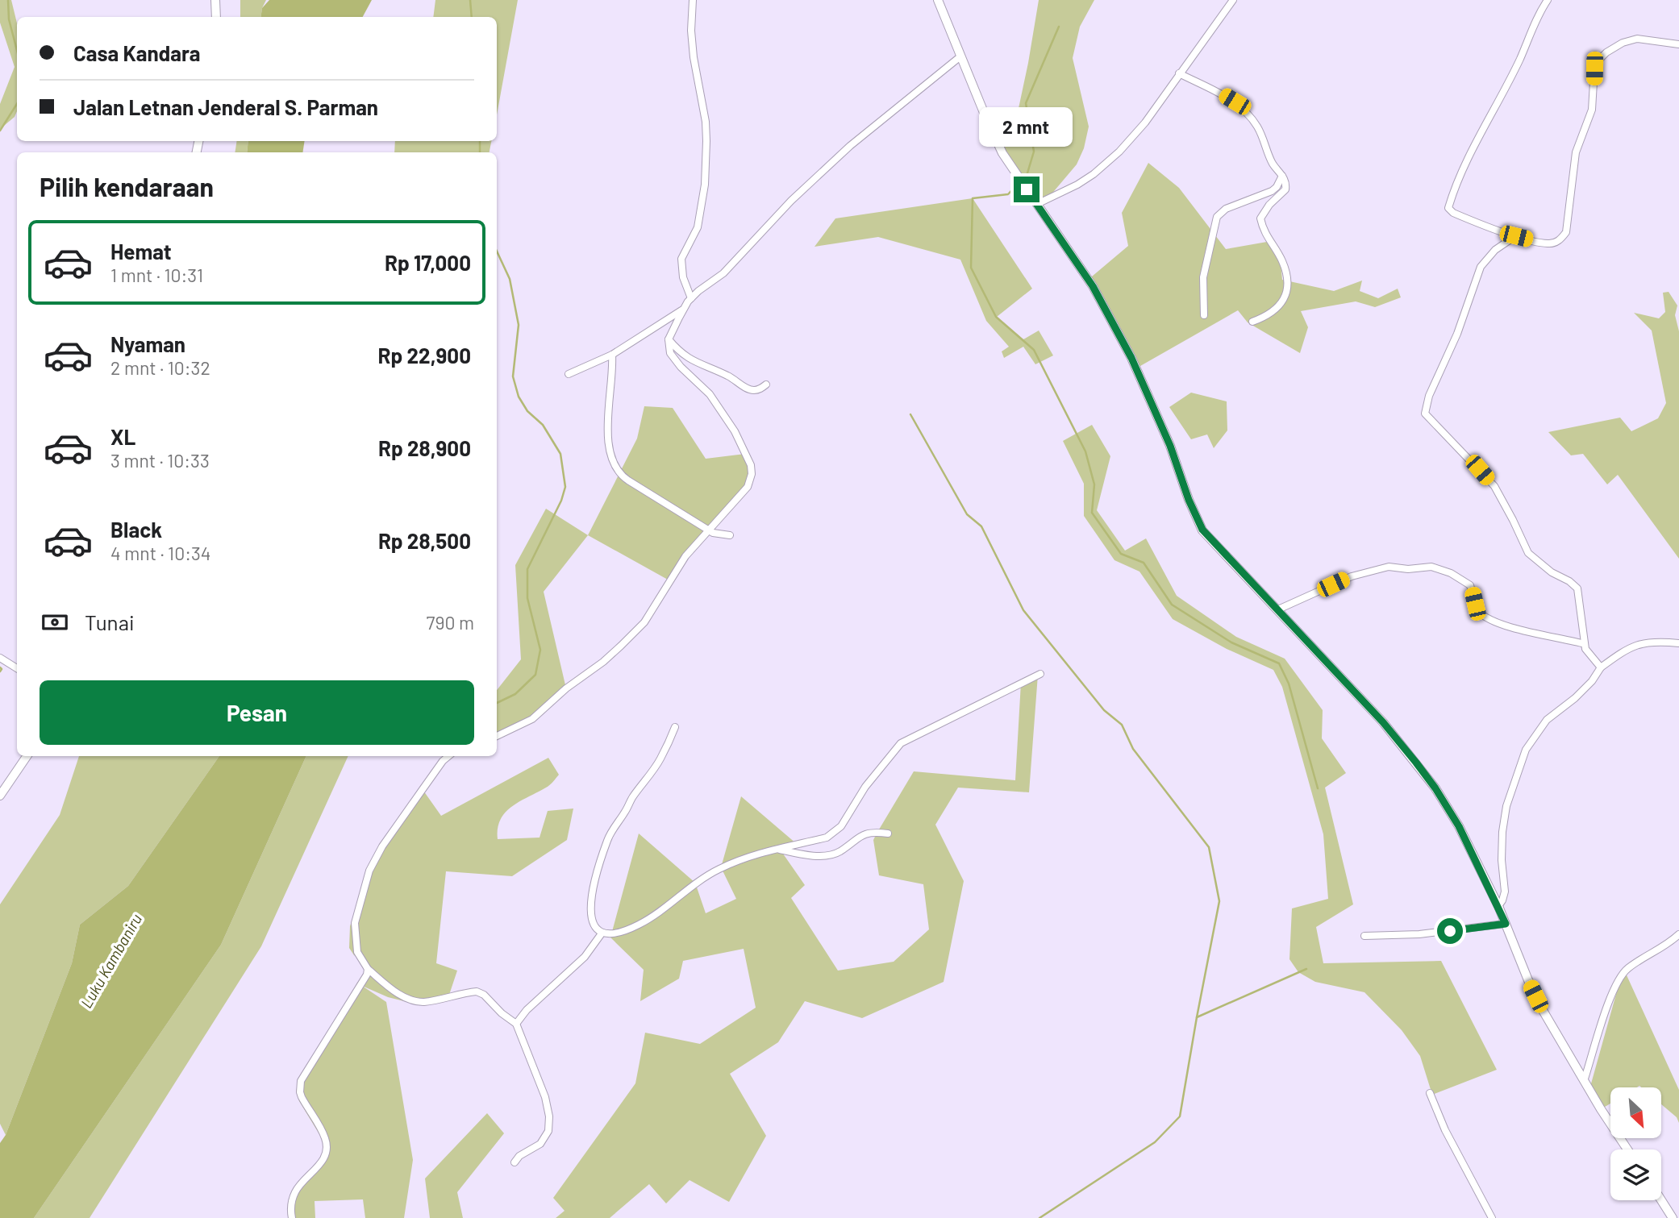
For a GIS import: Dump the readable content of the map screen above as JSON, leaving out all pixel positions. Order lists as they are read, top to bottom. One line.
{"water":["Luku Kambaniru"],"north":"bottom right","page":{"banner":["Casa Kandara","Jalan Letnan Jenderal S. Parman"],"bubble":"2 mnt","heading":"Pilih kendaraan","list":[{"name":"Hemat","note":"1 mnt · 10:31","value":"Rp 17,000"},{"name":"Nyaman","note":"2 mnt · 10:32","value":"Rp 22,900"},{"name":"XL","note":"3 mnt · 10:33","value":"Rp 28,900"},{"name":"Black","note":"4 mnt · 10:34","value":"Rp 28,500"}],"pay":["Tunai","790 m"],"buttons":"Pesan"}}
